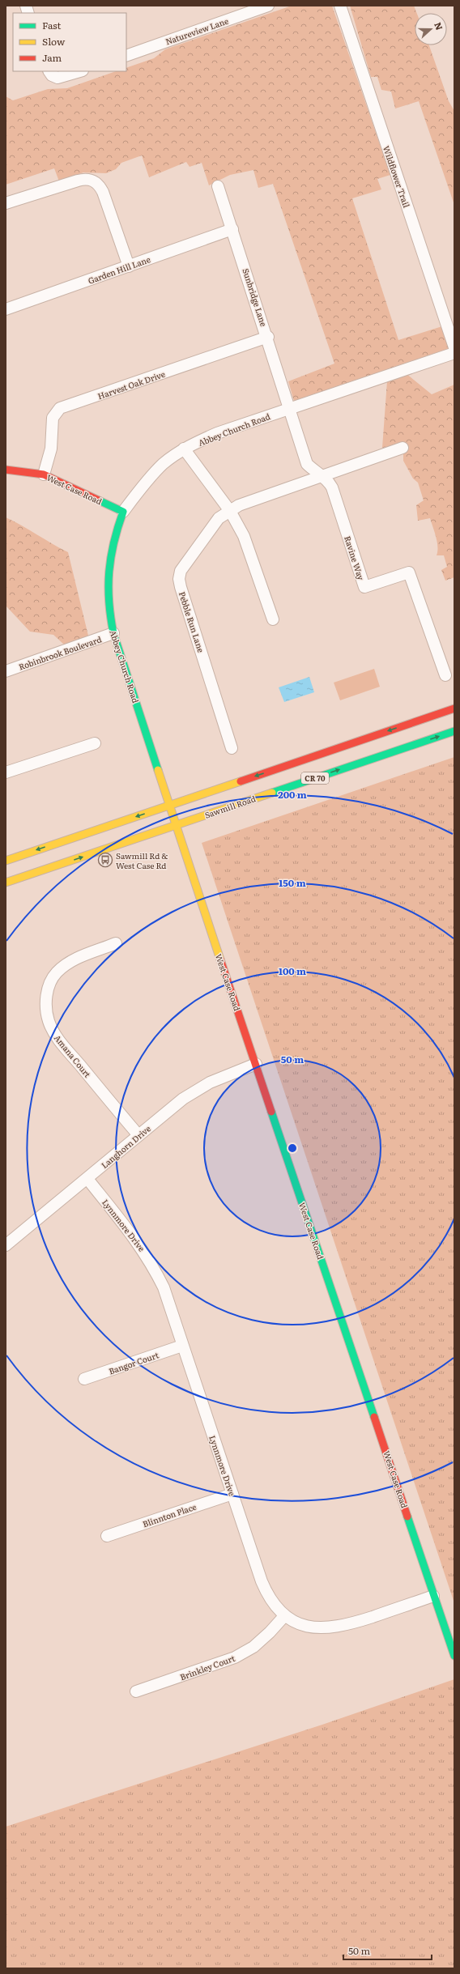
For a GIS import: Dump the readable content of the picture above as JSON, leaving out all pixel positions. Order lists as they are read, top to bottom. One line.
{"streets":{"main road":["Abbey Church Road","West Case Road","CR 70","Sawmill Road"],"street":["Natureview Lane","Wildflower Trail","Garden Hill Lane","Sunbridge Lane","Harvest Oak Drive","Ravine Way","Pebble Run Lane","Robinbrook Boulevard","Amana Court","Langhorn Drive","Lynnmore Drive","Bangor Court","Blinnton Place","Brinkley Court"]},"crossings":[["Garden Hill Lane","Sunbridge Lane"],["Sunbridge Lane","Harvest Oak Drive"],["Sunbridge Lane","Abbey Church Road"],["Sunbridge Lane","Ravine Way"],["Harvest Oak Drive","West Case Road"],["Abbey Church Road","West Case Road"],["Abbey Church Road","Ravine Way"],["Abbey Church Road","Robinbrook Boulevard"],["Abbey Church Road","CR 70"],["West Case Road","CR 70"],["West Case Road","Sawmill Road"],["West Case Road","Langhorn Drive"],["West Case Road","Lynnmore Drive"],["Ravine Way","Pebble Run Lane"],["Amana Court","Langhorn Drive"],["Langhorn Drive","Lynnmore Drive"],["Lynnmore Drive","Bangor Court"],["Lynnmore Drive","Blinnton Place"],["Lynnmore Drive","Brinkley Court"]],"places":{"bus stop":["Sawmill Rd & West Case Rd"]},"legend":["Fast","Slow","Jam"],"scale_bar":"50 m","north":"right","rings":["200 m","150 m","100 m","50 m"]}
